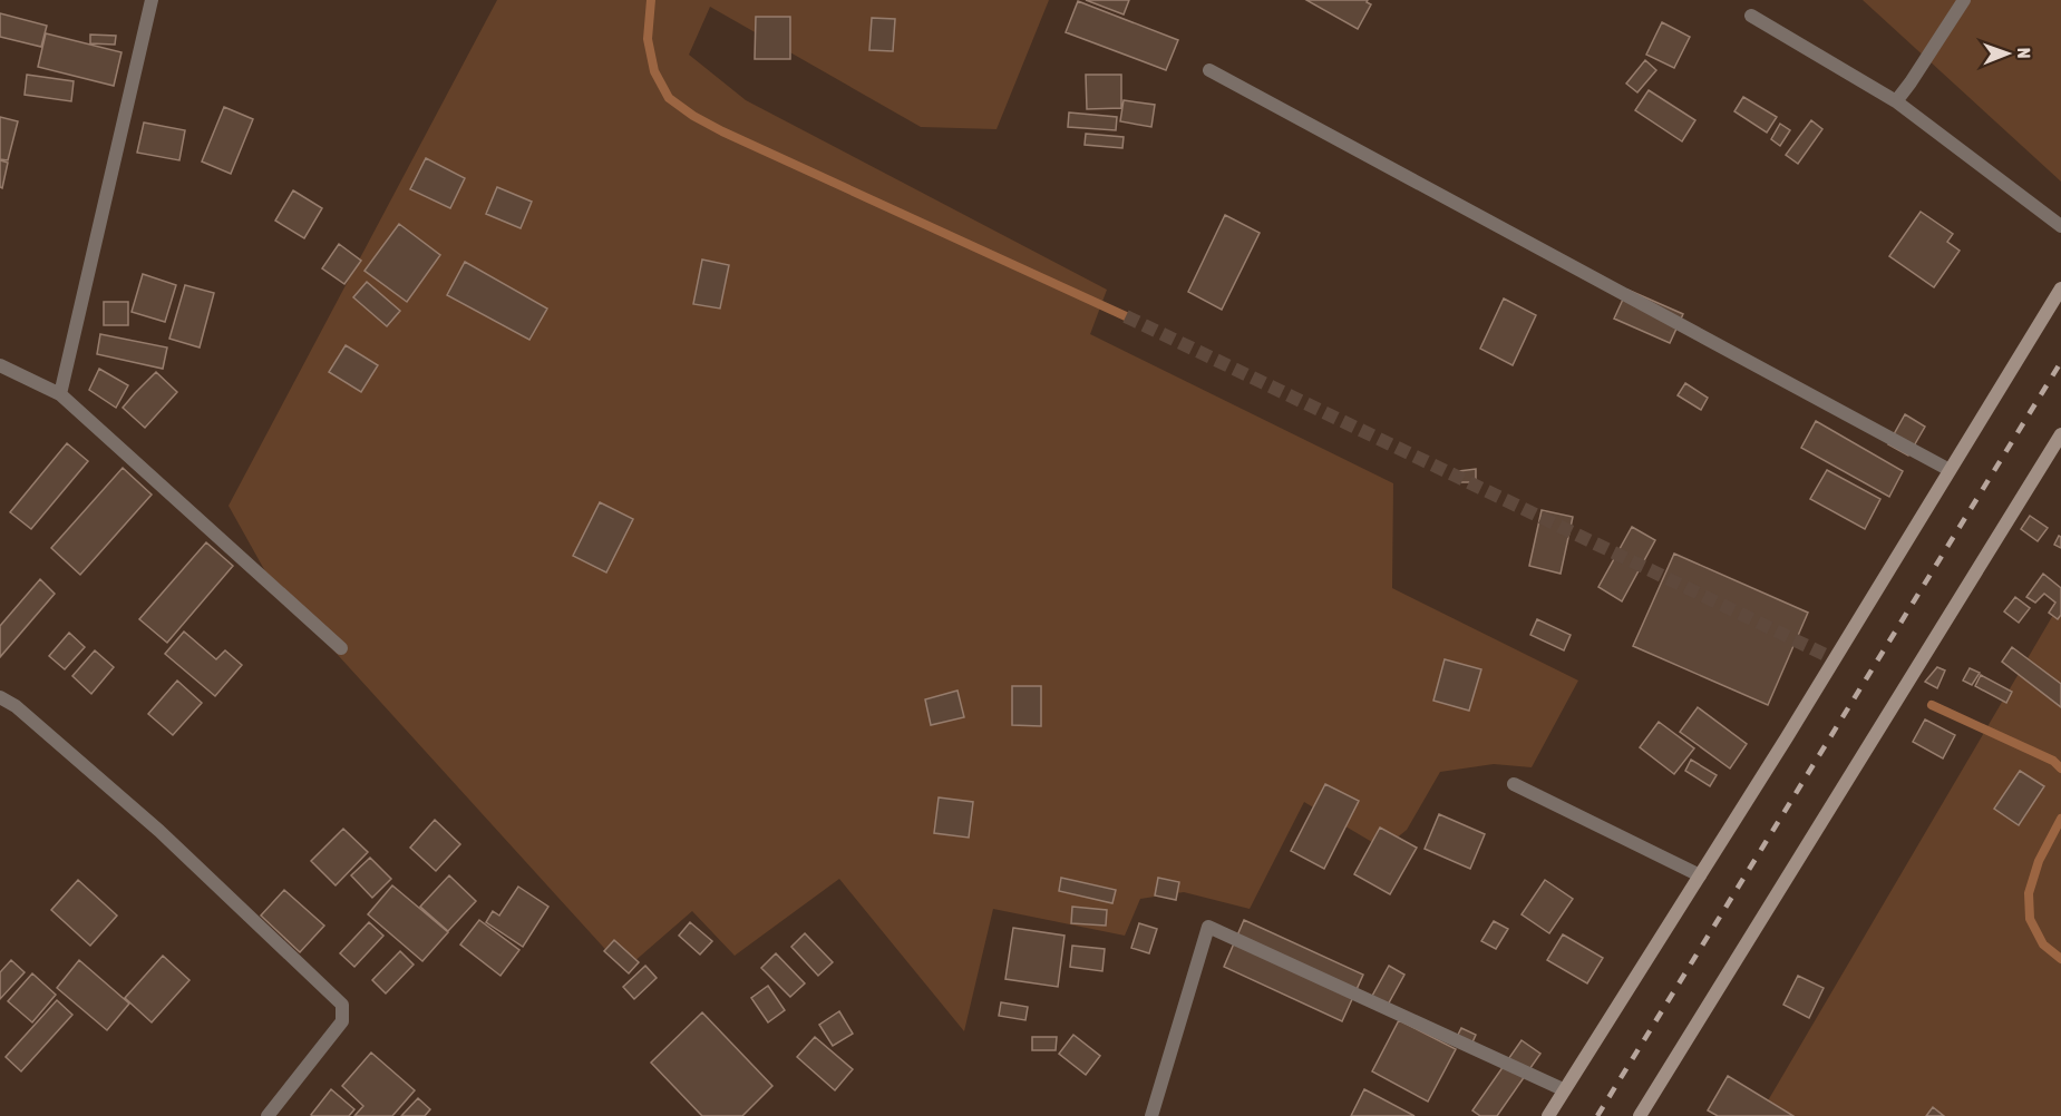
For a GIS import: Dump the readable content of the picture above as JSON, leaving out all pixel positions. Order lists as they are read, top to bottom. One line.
{"north":"right"}
